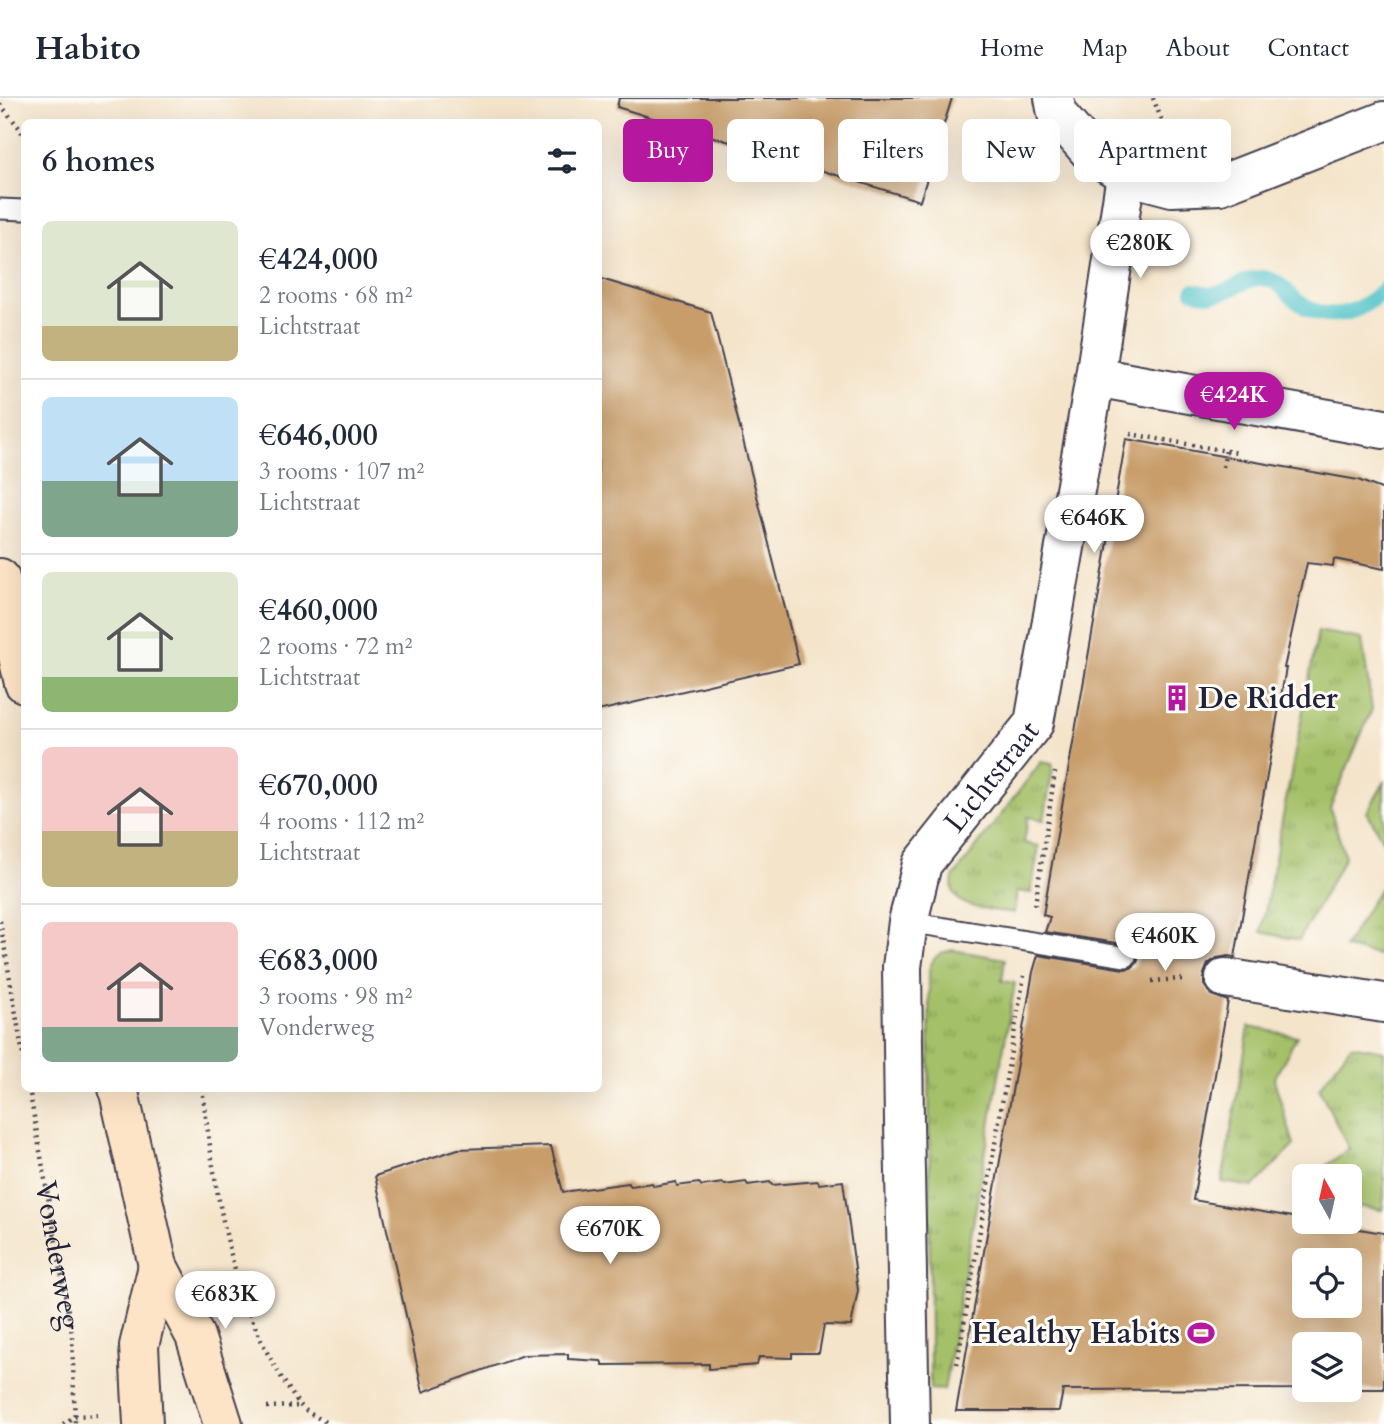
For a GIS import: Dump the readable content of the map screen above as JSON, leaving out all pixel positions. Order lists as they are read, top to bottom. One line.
{"streets":{"street":["Lichtstraat"],"path":["Vonderweg"]},"places":{"building":["De Ridder"],"sports":["Healthy Habits"]},"north":"top","page":{"header":"Habito","nav":["Home","Map","About","Contact"],"chip":["Buy","Rent","Filters","New","Apartment"],"heading":"6 homes","list":[{"name":"€424,000","note":"2 rooms · 68 m² · Lichtstraat"},{"name":"€646,000","note":"3 rooms · 107 m² · Lichtstraat"},{"name":"€460,000","note":"2 rooms · 72 m² · Lichtstraat"},{"name":"€670,000","note":"4 rooms · 112 m² · Lichtstraat"},{"name":"€683,000","note":"3 rooms · 98 m² · Vonderweg"}],"price":["€280K","€424K","€646K","€460K","€670K","€683K"]}}
